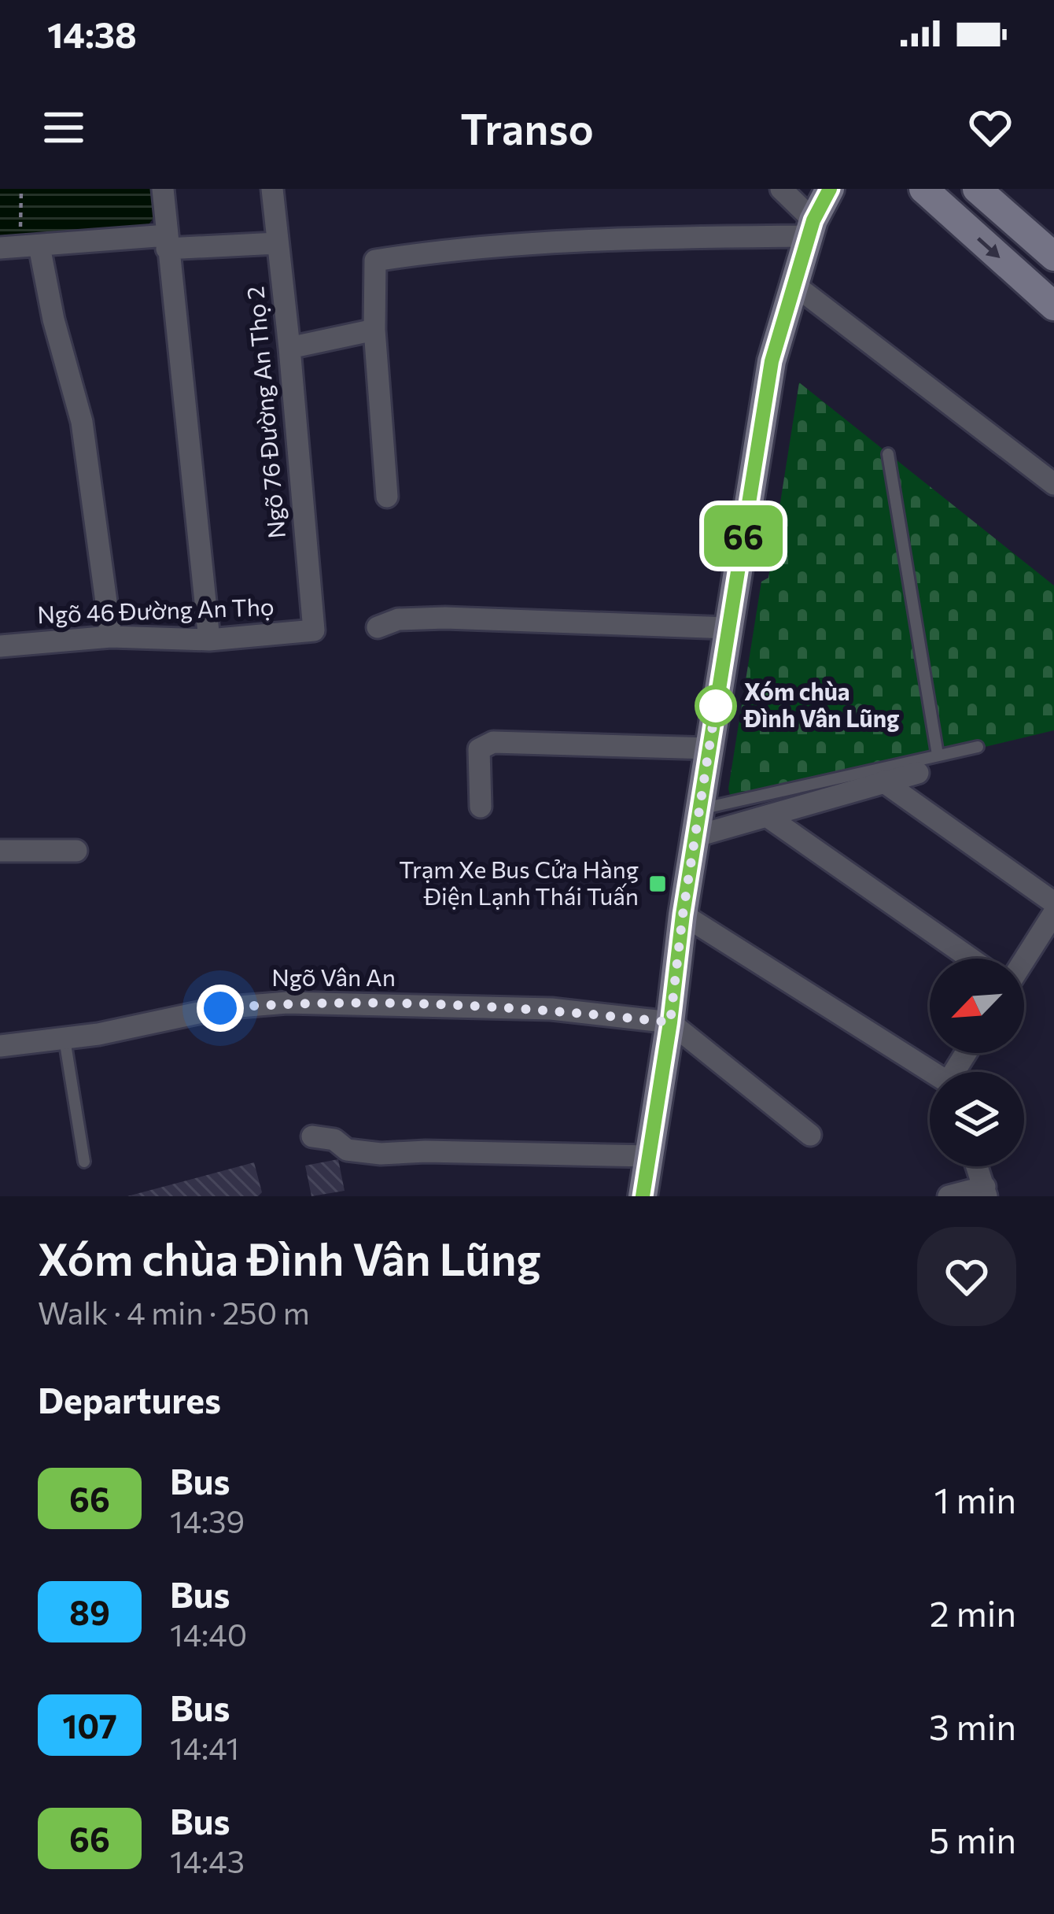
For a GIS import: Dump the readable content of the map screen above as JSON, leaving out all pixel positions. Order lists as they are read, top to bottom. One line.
{"streets":{"street":["Ngõ 76 Đường An Thọ 2","Ngõ 46 Đường An Thọ","Ngõ Vân An"]},"crossings":[["Ngõ 76 Đường An Thọ 2","Ngõ 46 Đường An Thọ"]],"places":{"other":["Xóm chùa Đình Vân Lũng"],"transit":["Trạm Xe Bus Cửa Hàng Điện Lạnh Thái Tuấn"]},"lines":["bus line 66"],"north":"bottom left","page":{"status":"14:38","header":"Transo","on_map":"66","heading":[["Xóm chùa Đình Vân Lũng","Walk · 4 min · 250 m"],"Departures"],"list":[{"mark":"66","name":"Bus","note":"14:39","value":"1 min"},{"mark":"89","name":"Bus","note":"14:40","value":"2 min"},{"mark":"107","name":"Bus","note":"14:41","value":"3 min"},{"mark":"66","name":"Bus","note":"14:43","value":"5 min"}]}}
